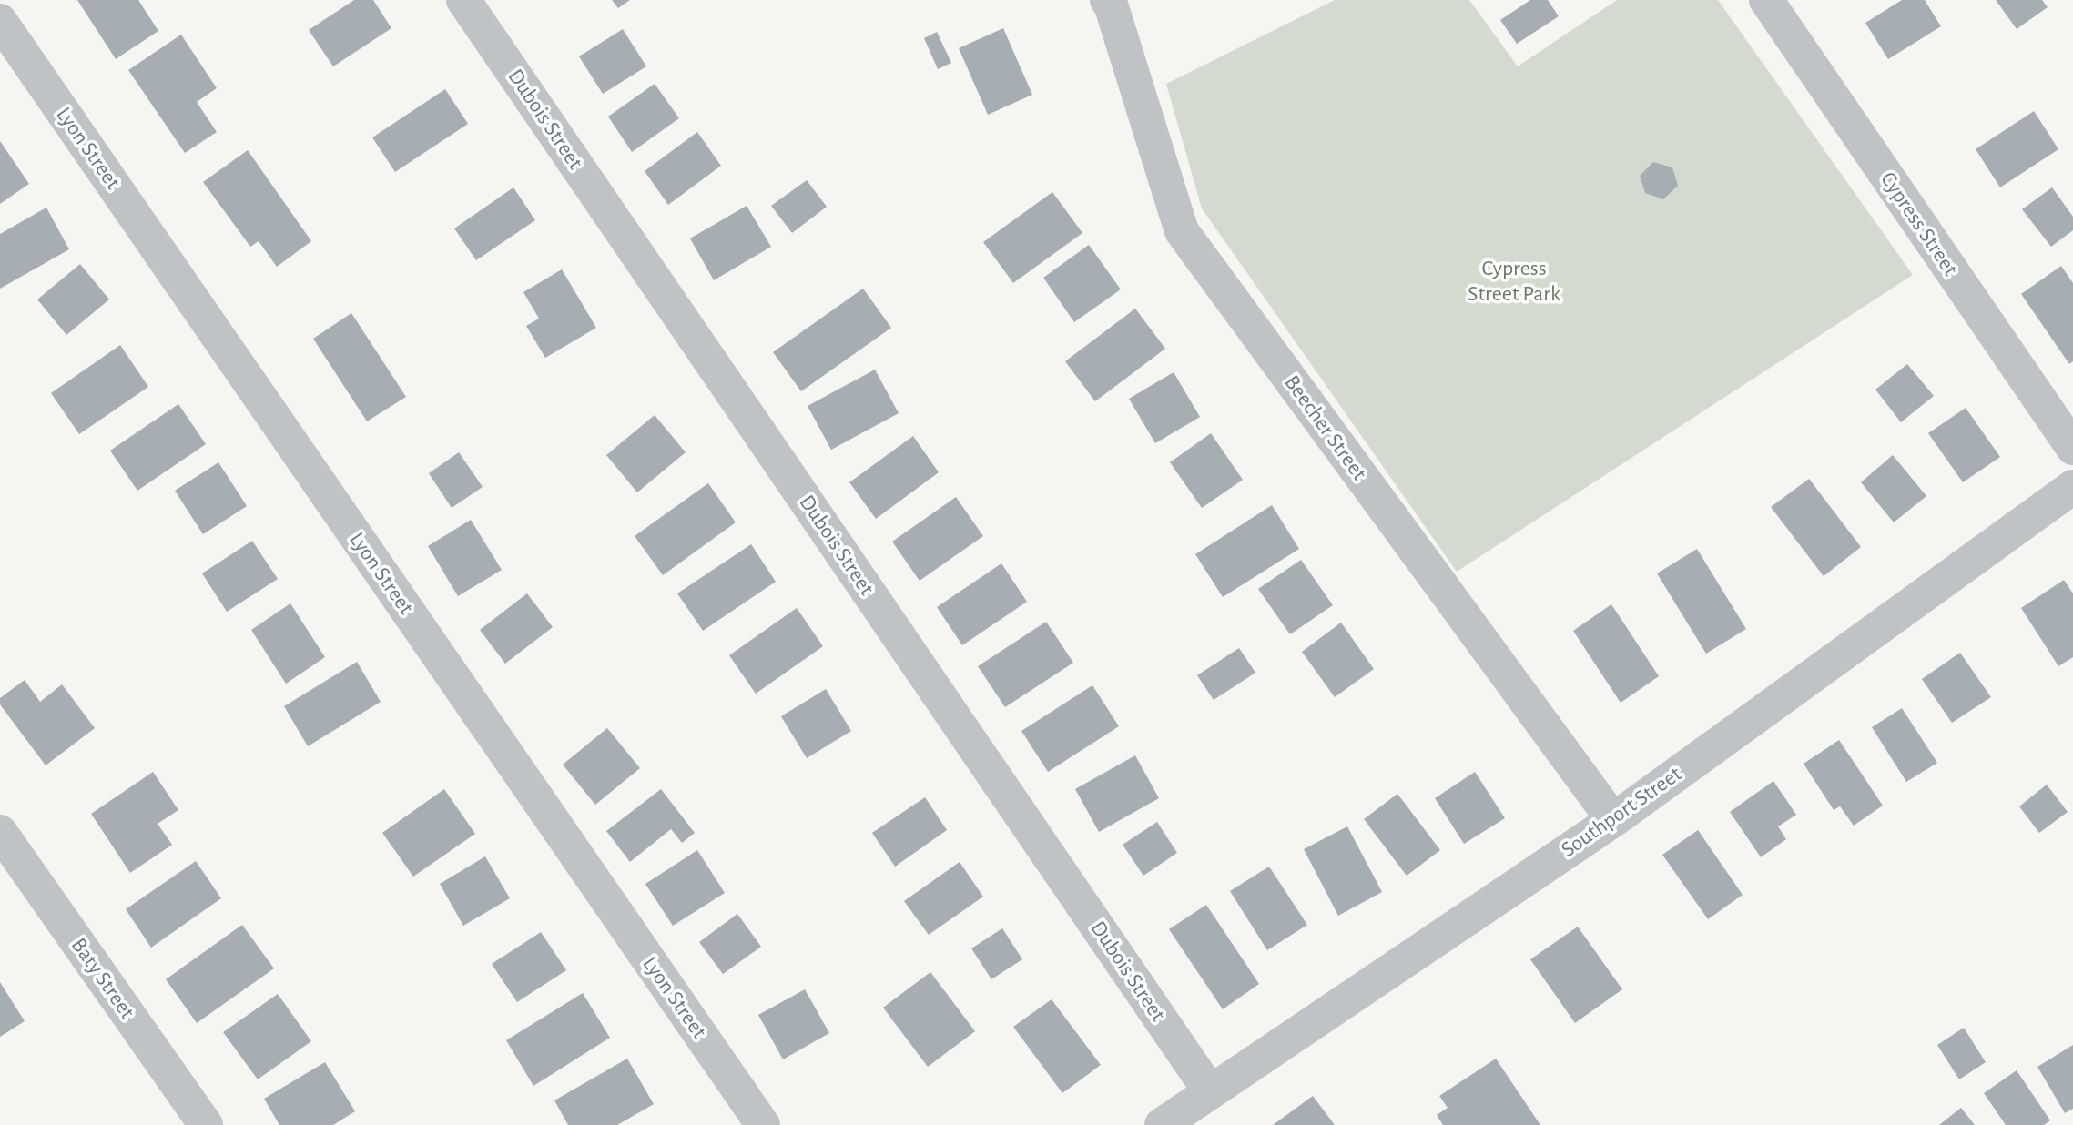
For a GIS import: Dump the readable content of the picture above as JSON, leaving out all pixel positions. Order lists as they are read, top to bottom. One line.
{"streets":{"street":["Dubois Street","Lyon Street","Cypress Street","Beecher Street","Southport Street","Baty Street"]},"crossings":[["Dubois Street","Southport Street"],["Beecher Street","Southport Street"]],"parks":["Cypress Street Park"]}
